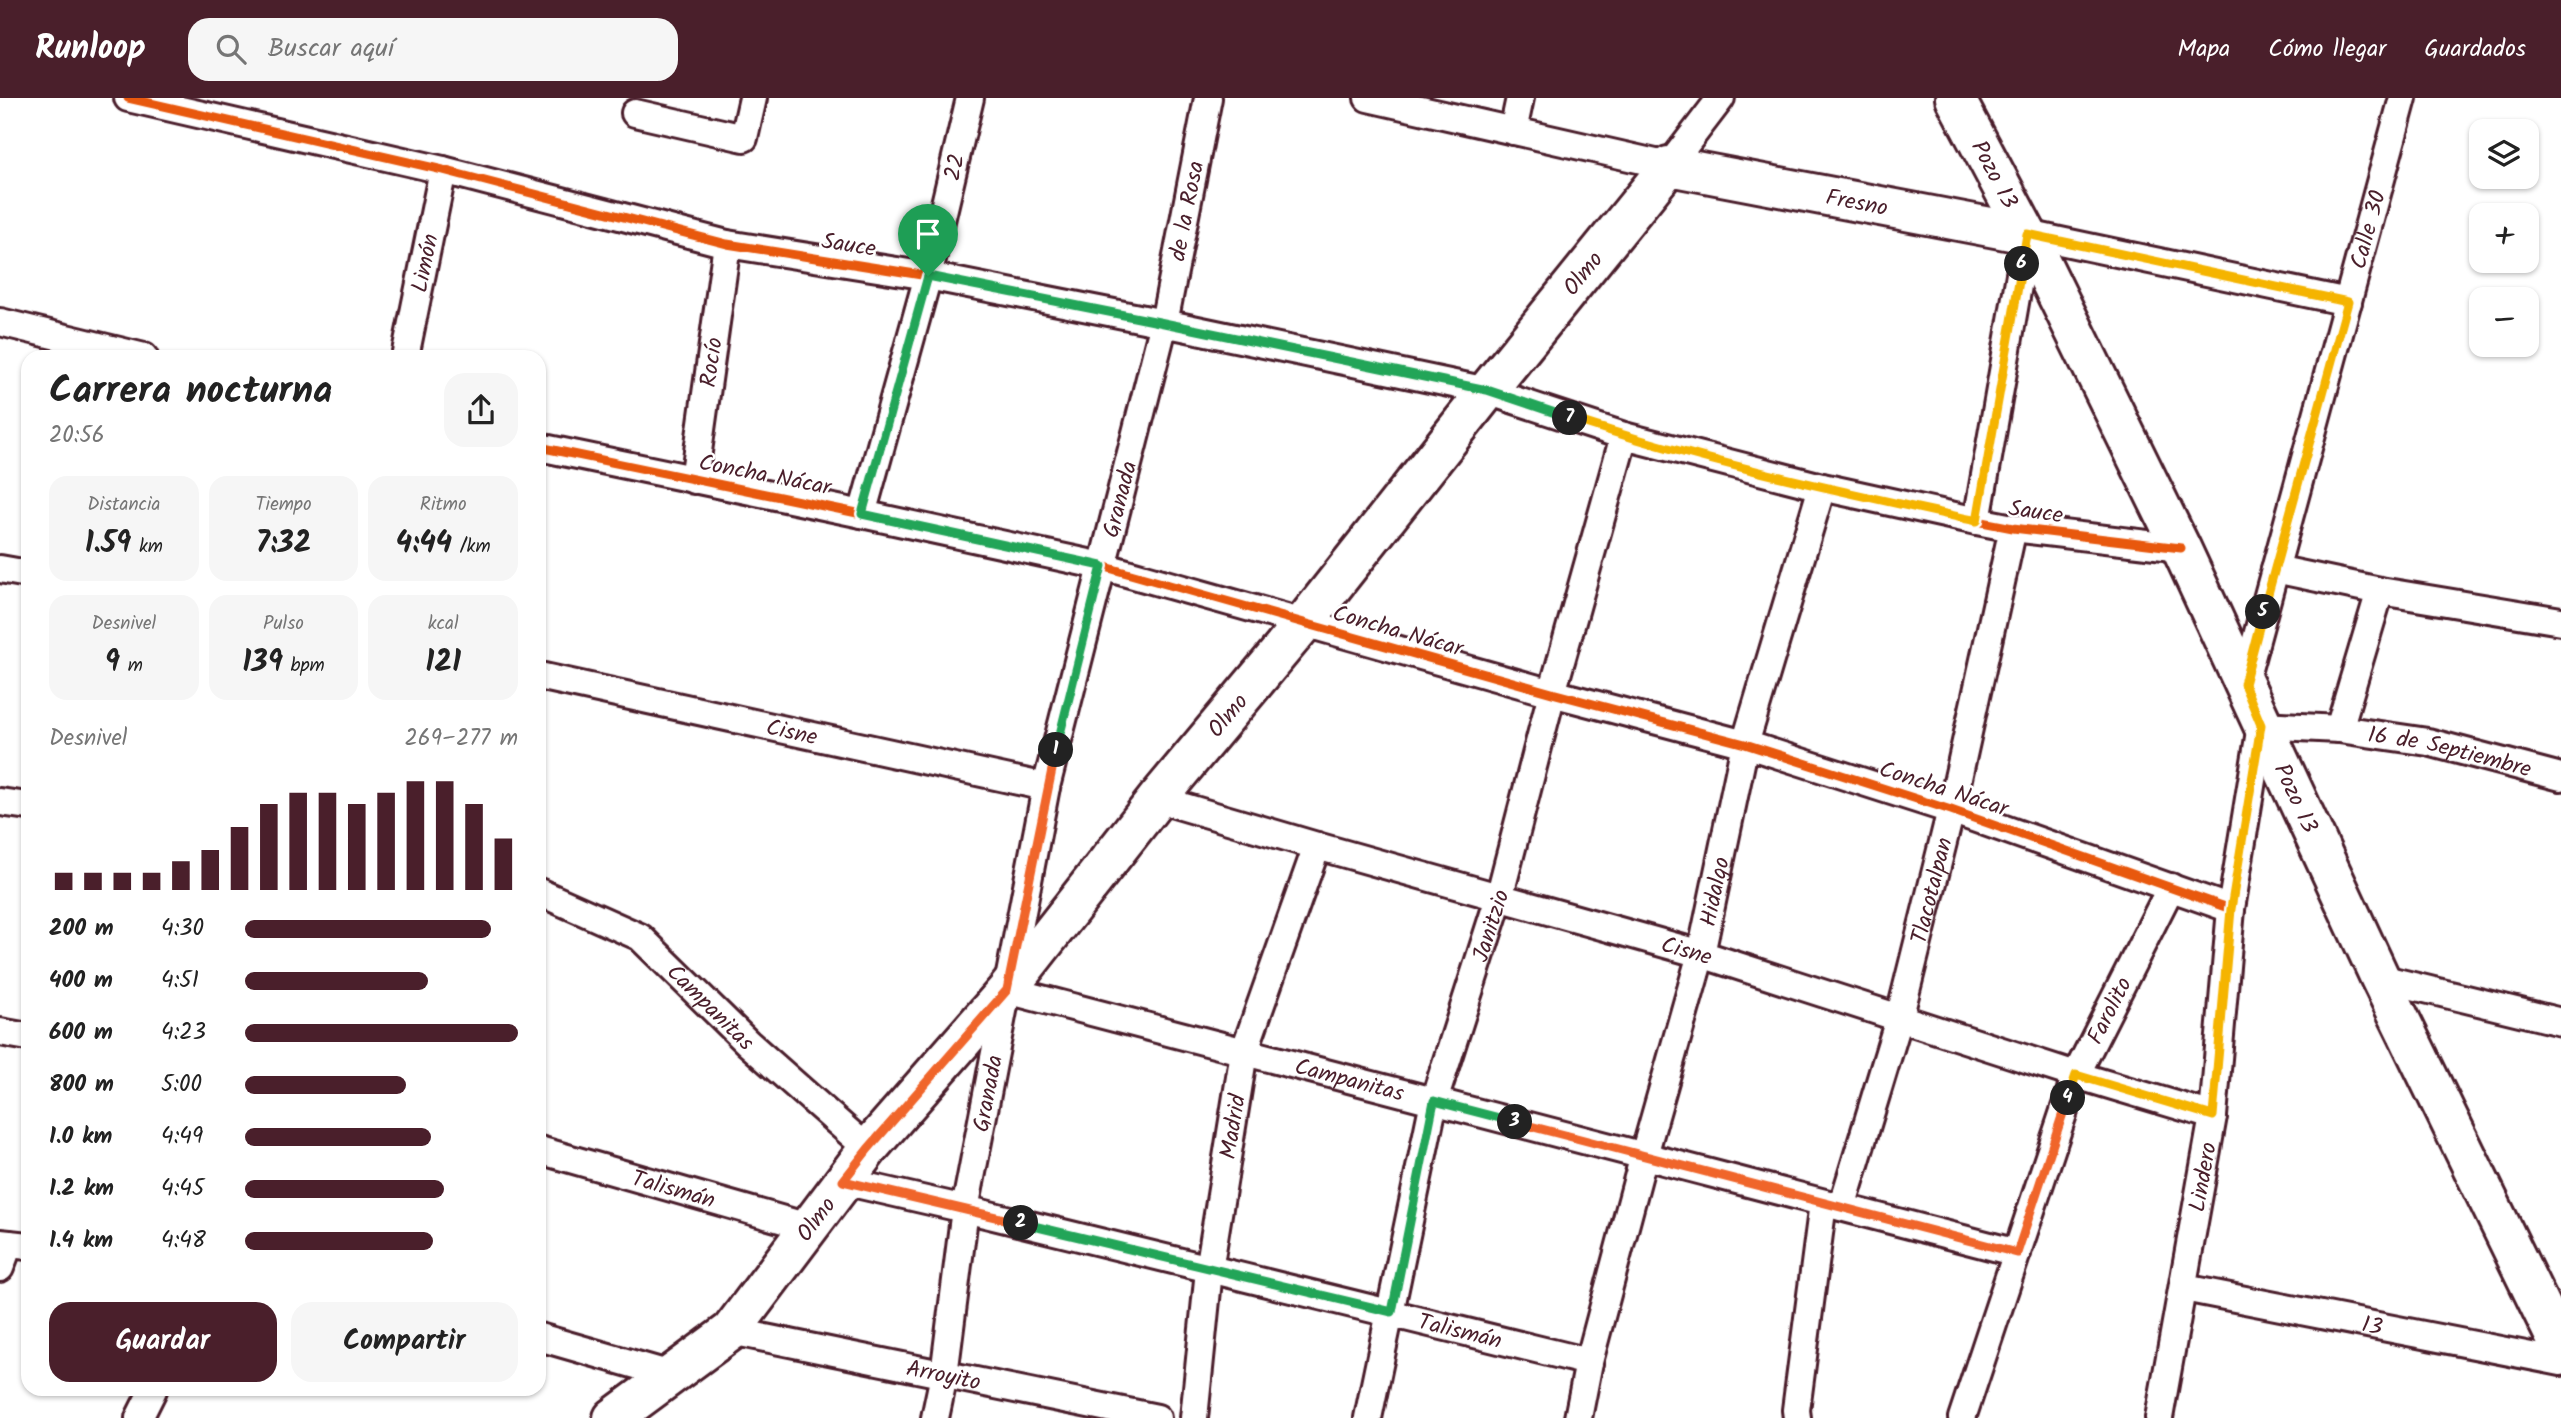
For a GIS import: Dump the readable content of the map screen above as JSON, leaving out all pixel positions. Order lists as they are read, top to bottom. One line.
{"streets":{"main road":["Pozo 13","Fresno","Olmo"],"street":["22","de la Rosa","Calle 30","Sauce","Limón","Rocío","Concha Nácar","Granada","Cisne","16 de Septiembre","Tlacotalpan","Hidalgo","Janitzio","Campanitas","Farolito","Madrid","Lindero","Talismán","13","Arroyito"]},"crossings":[["22","Sauce"],["22","Concha Nácar"],["Pozo 13","Fresno"],["Pozo 13","Calle 30"],["Pozo 13","Sauce"],["Pozo 13","16 de Septiembre"],["Pozo 13","Lindero"],["Fresno","Calle 30"],["Fresno","Olmo"],["de la Rosa","Sauce"],["de la Rosa","Granada"],["Sauce","Limón"],["Sauce","Olmo"],["Sauce","Rocío"],["Sauce","Granada"],["Sauce","Tlacotalpan"],["Sauce","Hidalgo"],["Sauce","Janitzio"],["Olmo","Concha Nácar"],["Olmo","Granada"],["Olmo","Cisne"],["Olmo","Campanitas"],["Olmo","Talismán"],["Olmo","Arroyito"],["Rocío","Concha Nácar"],["Concha Nácar","Granada"],["Concha Nácar","Tlacotalpan"],["Concha Nácar","Hidalgo"],["Concha Nácar","Janitzio"],["Concha Nácar","Farolito"],["Concha Nácar","Lindero"],["Granada","Cisne"],["Granada","Campanitas"],["Granada","Talismán"],["Granada","Arroyito"],["Cisne","Tlacotalpan"],["Cisne","Hidalgo"],["Cisne","Janitzio"],["Cisne","Farolito"],["Cisne","Madrid"],["Cisne","Lindero"],["16 de Septiembre","Lindero"],["Tlacotalpan","Campanitas"],["Hidalgo","Campanitas"],["Hidalgo","Talismán"],["Janitzio","Campanitas"],["Janitzio","Talismán"],["Campanitas","Farolito"],["Campanitas","Madrid"],["Madrid","Talismán"],["Lindero","13"]],"page":{"header":"Runloop","search":"Buscar aquí","nav":["Mapa","Cómo llegar","Guardados"],"map_buttons":["+","−"],"pins":["6","7","5","1","4","3","2"],"heading":["Carrera nocturna","20:56"],"stats":[["Distancia","1.59 km"],["Tiempo","7:32"],["Ritmo","4:44 /km"],["Desnivel","9 m"],["Pulso","139 bpm"],["kcal","121"]],"chart":["Desnivel","269–277 m"],"list":[{"name":"200 m","note":"4:30"},{"name":"400 m","note":"4:51"},{"name":"600 m","note":"4:23"},{"name":"800 m","note":"5:00"},{"name":"1.0 km","note":"4:49"},{"name":"1.2 km","note":"4:45"},{"name":"1.4 km","note":"4:48"}],"buttons":["Guardar","Compartir"]}}
